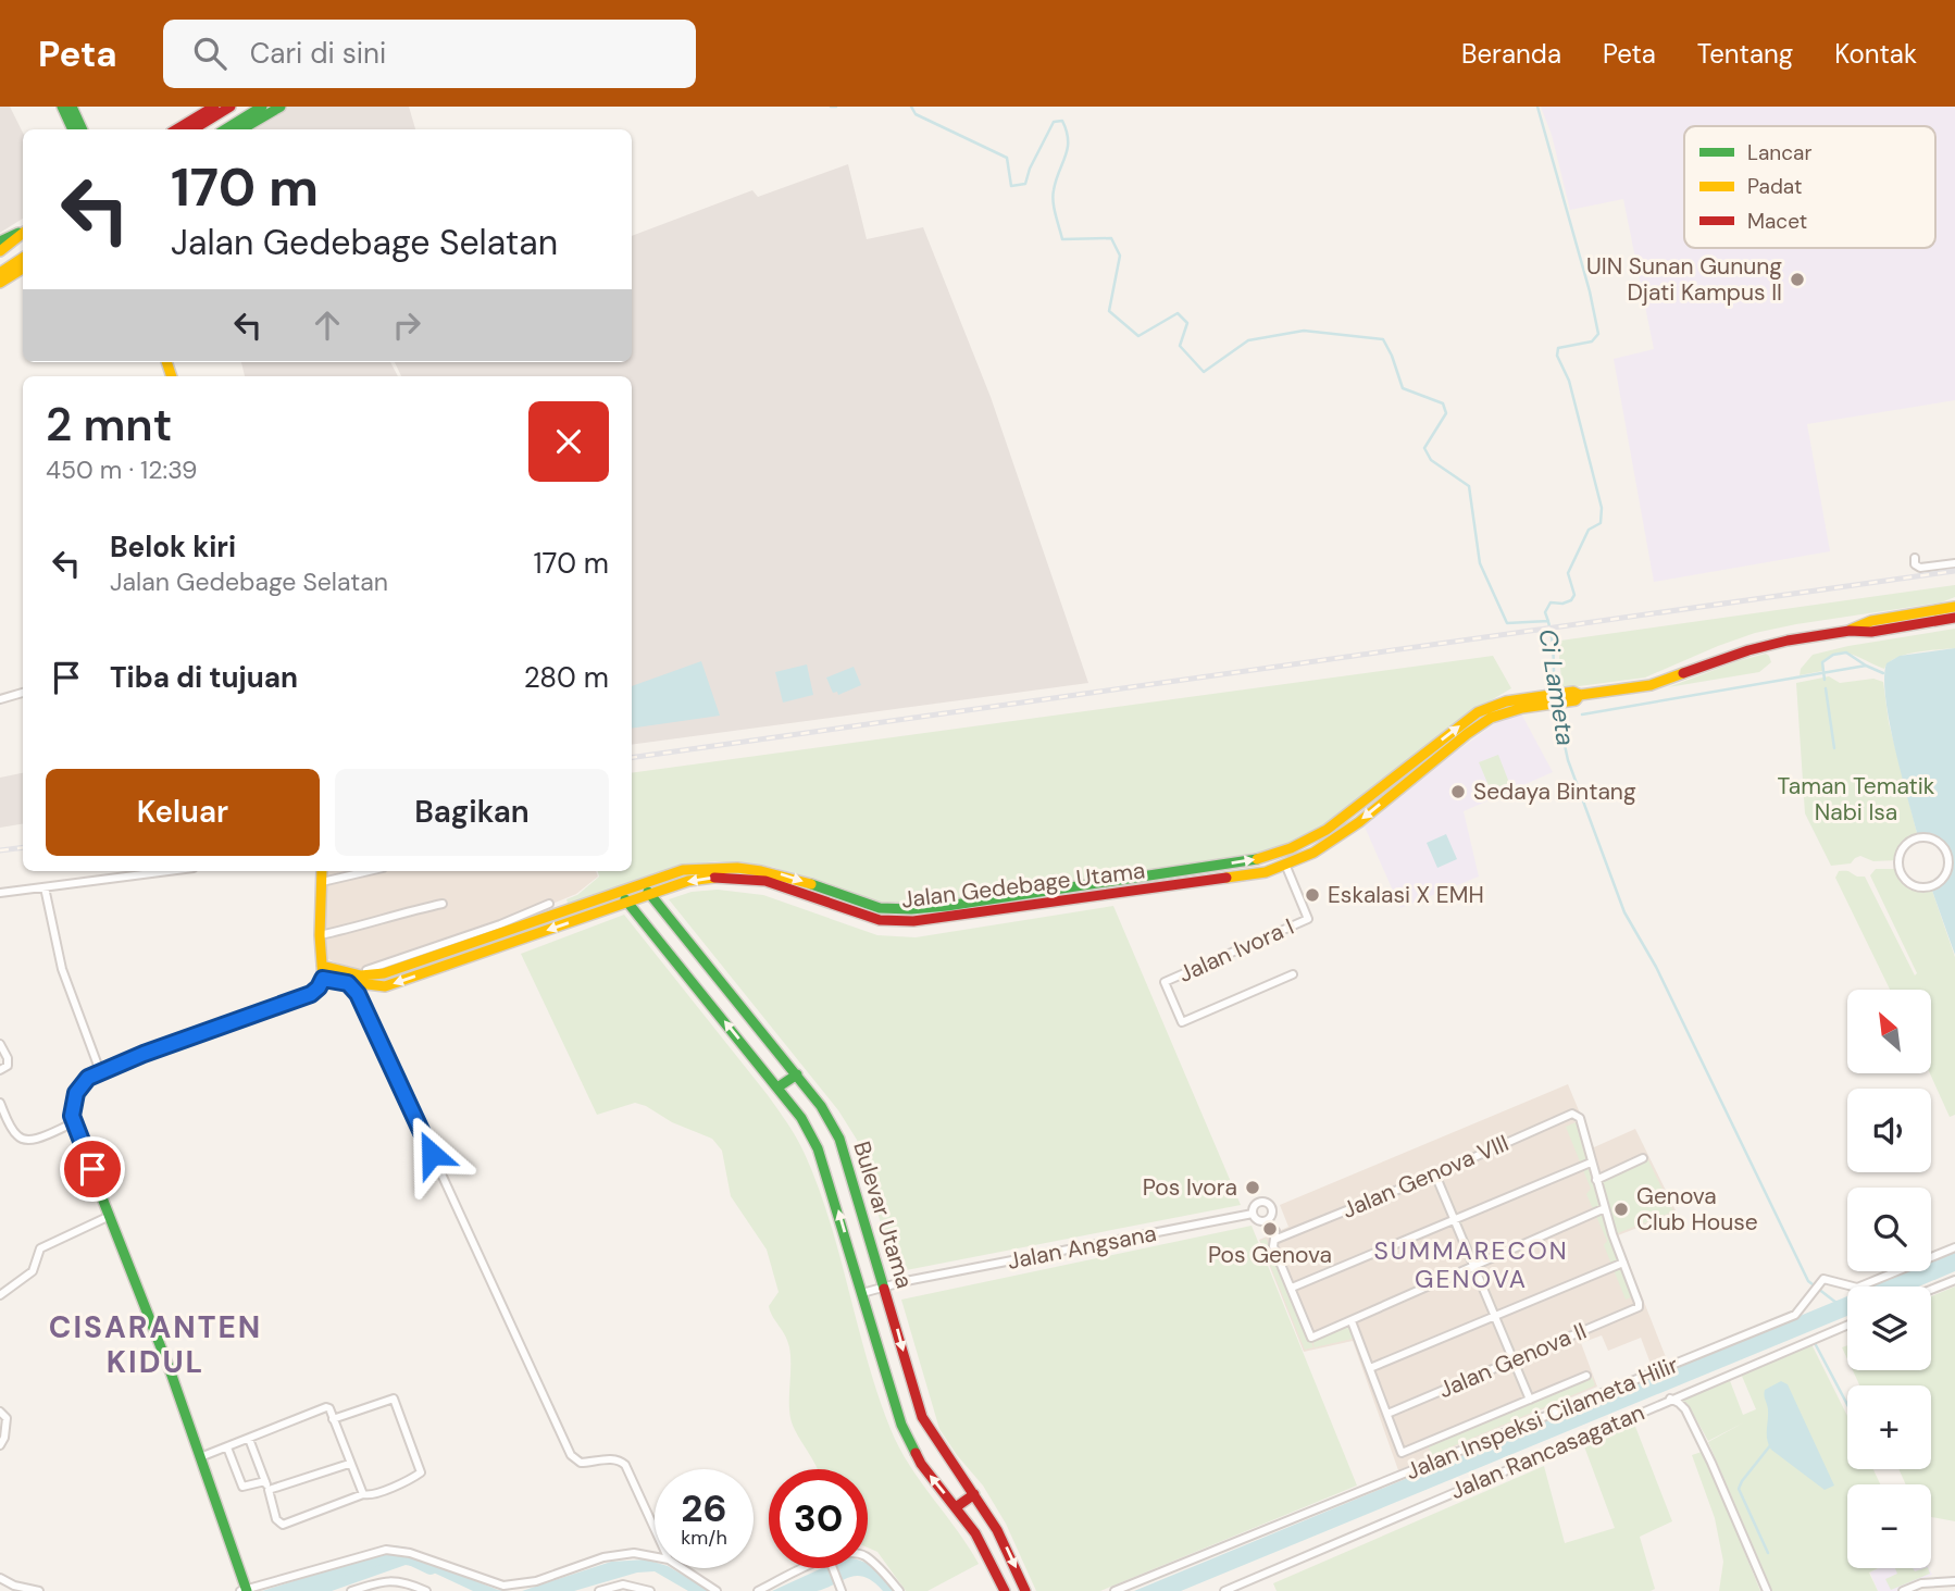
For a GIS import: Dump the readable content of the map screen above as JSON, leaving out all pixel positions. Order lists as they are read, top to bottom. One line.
{"streets":{"main road":["Jalan Gedebage Utama","Bulevar Utama"],"street":["Jalan Ivora I","Jalan Genova VIII","Jalan Angsana","Jalan Genova II","Jalan Inspeksi Cilameta Hilir","Jalan Rancasagatan"]},"crossings":[["Jalan Gedebage Utama","Jalan Ivora I"],["Jalan Gedebage Utama","Bulevar Utama"],["Jalan Genova VIII","Jalan Angsana"],["Bulevar Utama","Jalan Angsana"]],"districts":["SUMMARECON GENOVA","CISARANTEN KIDUL"],"water":["Ci Lameta"],"parks":["Taman Tematik Nabi Isa"],"places":["UIN Sunan Gunung Djati Kampus II","Sedaya Bintang","Eskalasi X EMH","Pos Ivora","Genova Club House","Pos Genova"],"legend":["Lancar","Padat","Macet"],"north":"top left","page":{"header":"Peta","search":"Cari di sini","nav":["Beranda","Peta","Tentang","Kontak"],"turn":["170 m","Jalan Gedebage Selatan"],"heading":["2 mnt","450 m · 12:39"],"list":[{"name":"Belok kiri","note":"Jalan Gedebage Selatan","value":"170 m"},{"name":"Tiba di tujuan","value":"280 m"}],"buttons":["Keluar","Bagikan"],"map_buttons":["+","−"],"speed":"26 km/h","limit":"30"}}
